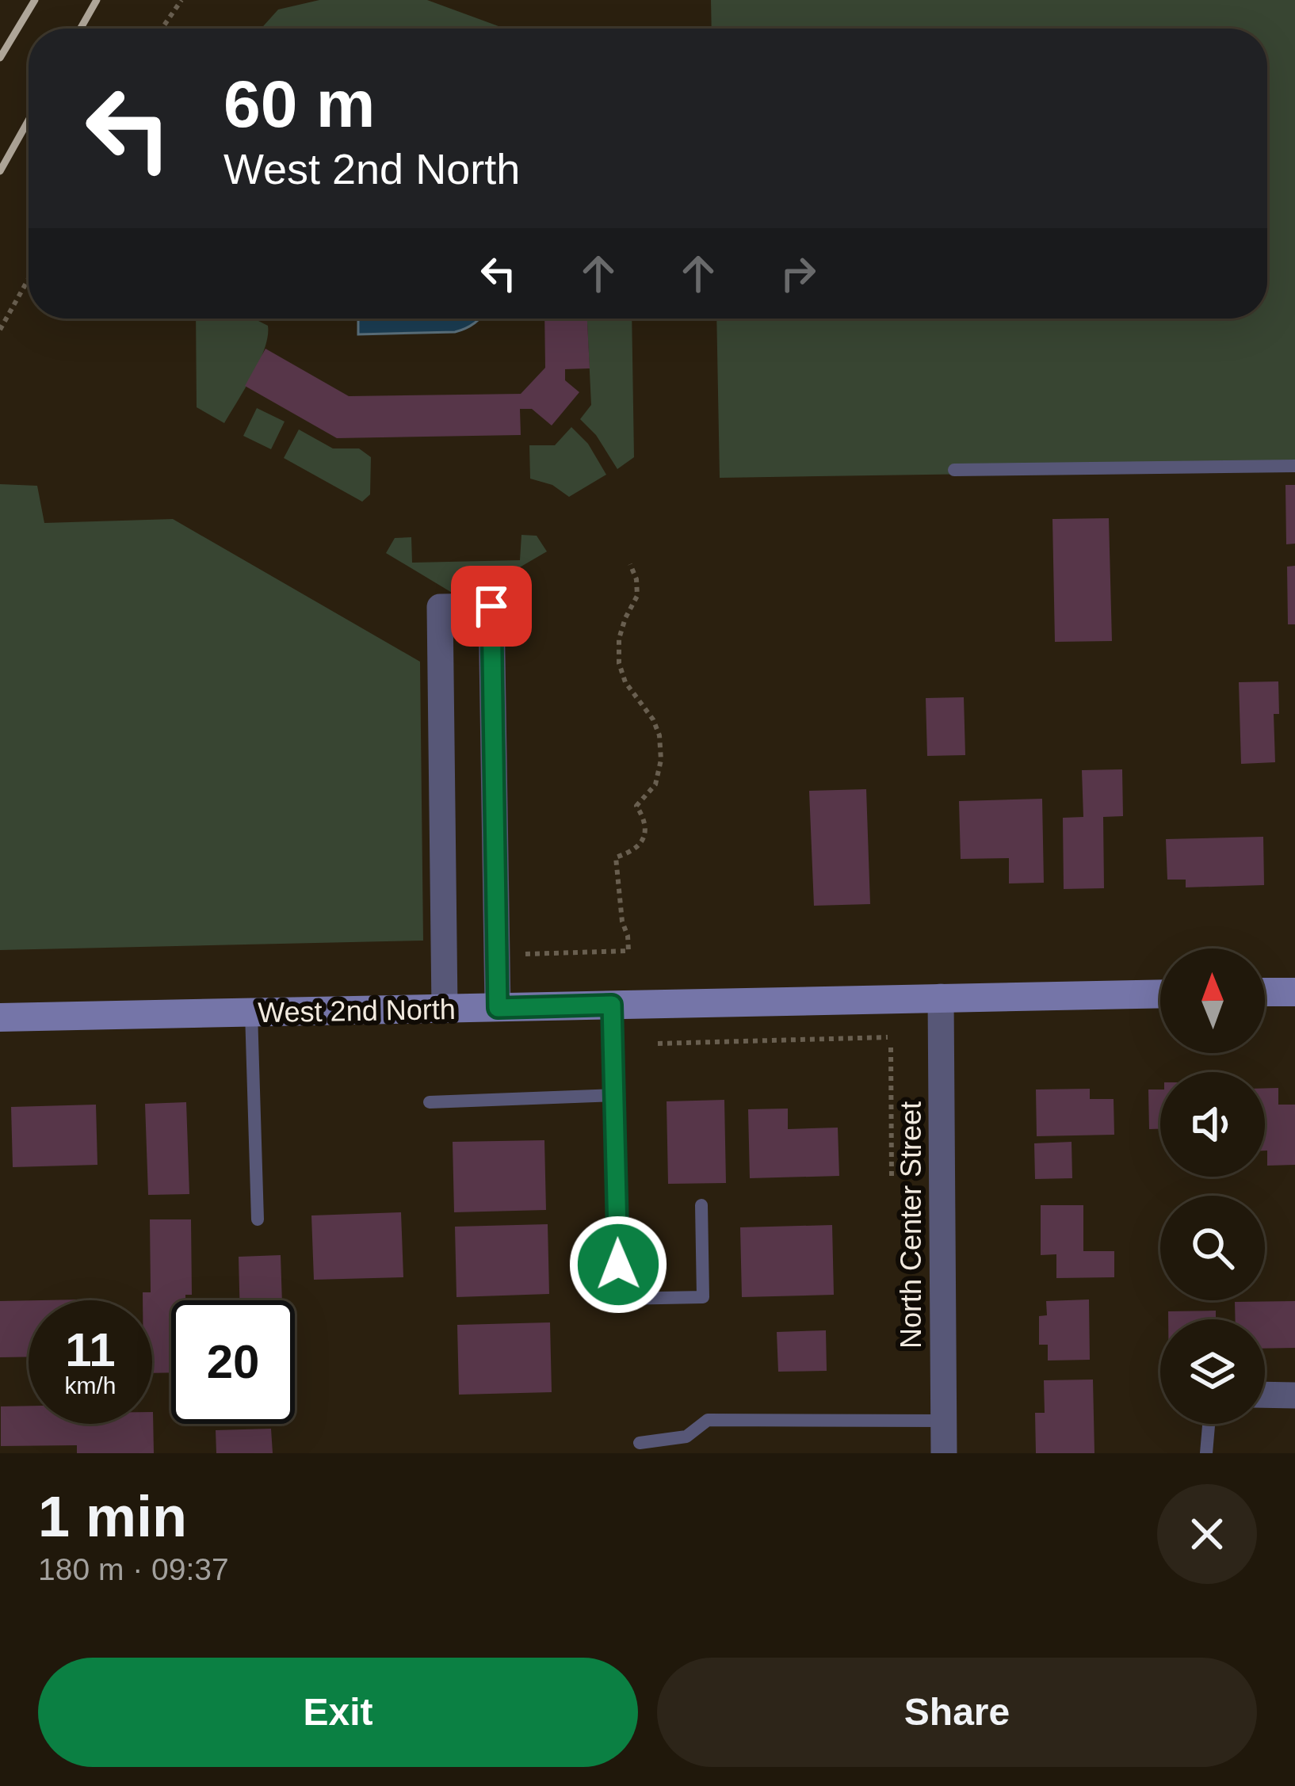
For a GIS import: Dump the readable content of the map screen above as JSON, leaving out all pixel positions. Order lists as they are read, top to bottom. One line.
{"streets":{"street":["West 2nd North","North Center Street"]},"crossings":[["West 2nd North","North Center Street"]],"north":"top","page":{"turn":["60 m","West 2nd North"],"speed":"11 km/h","limit":"20","heading":["1 min","180 m · 09:37"],"buttons":["Exit","Share"]}}
